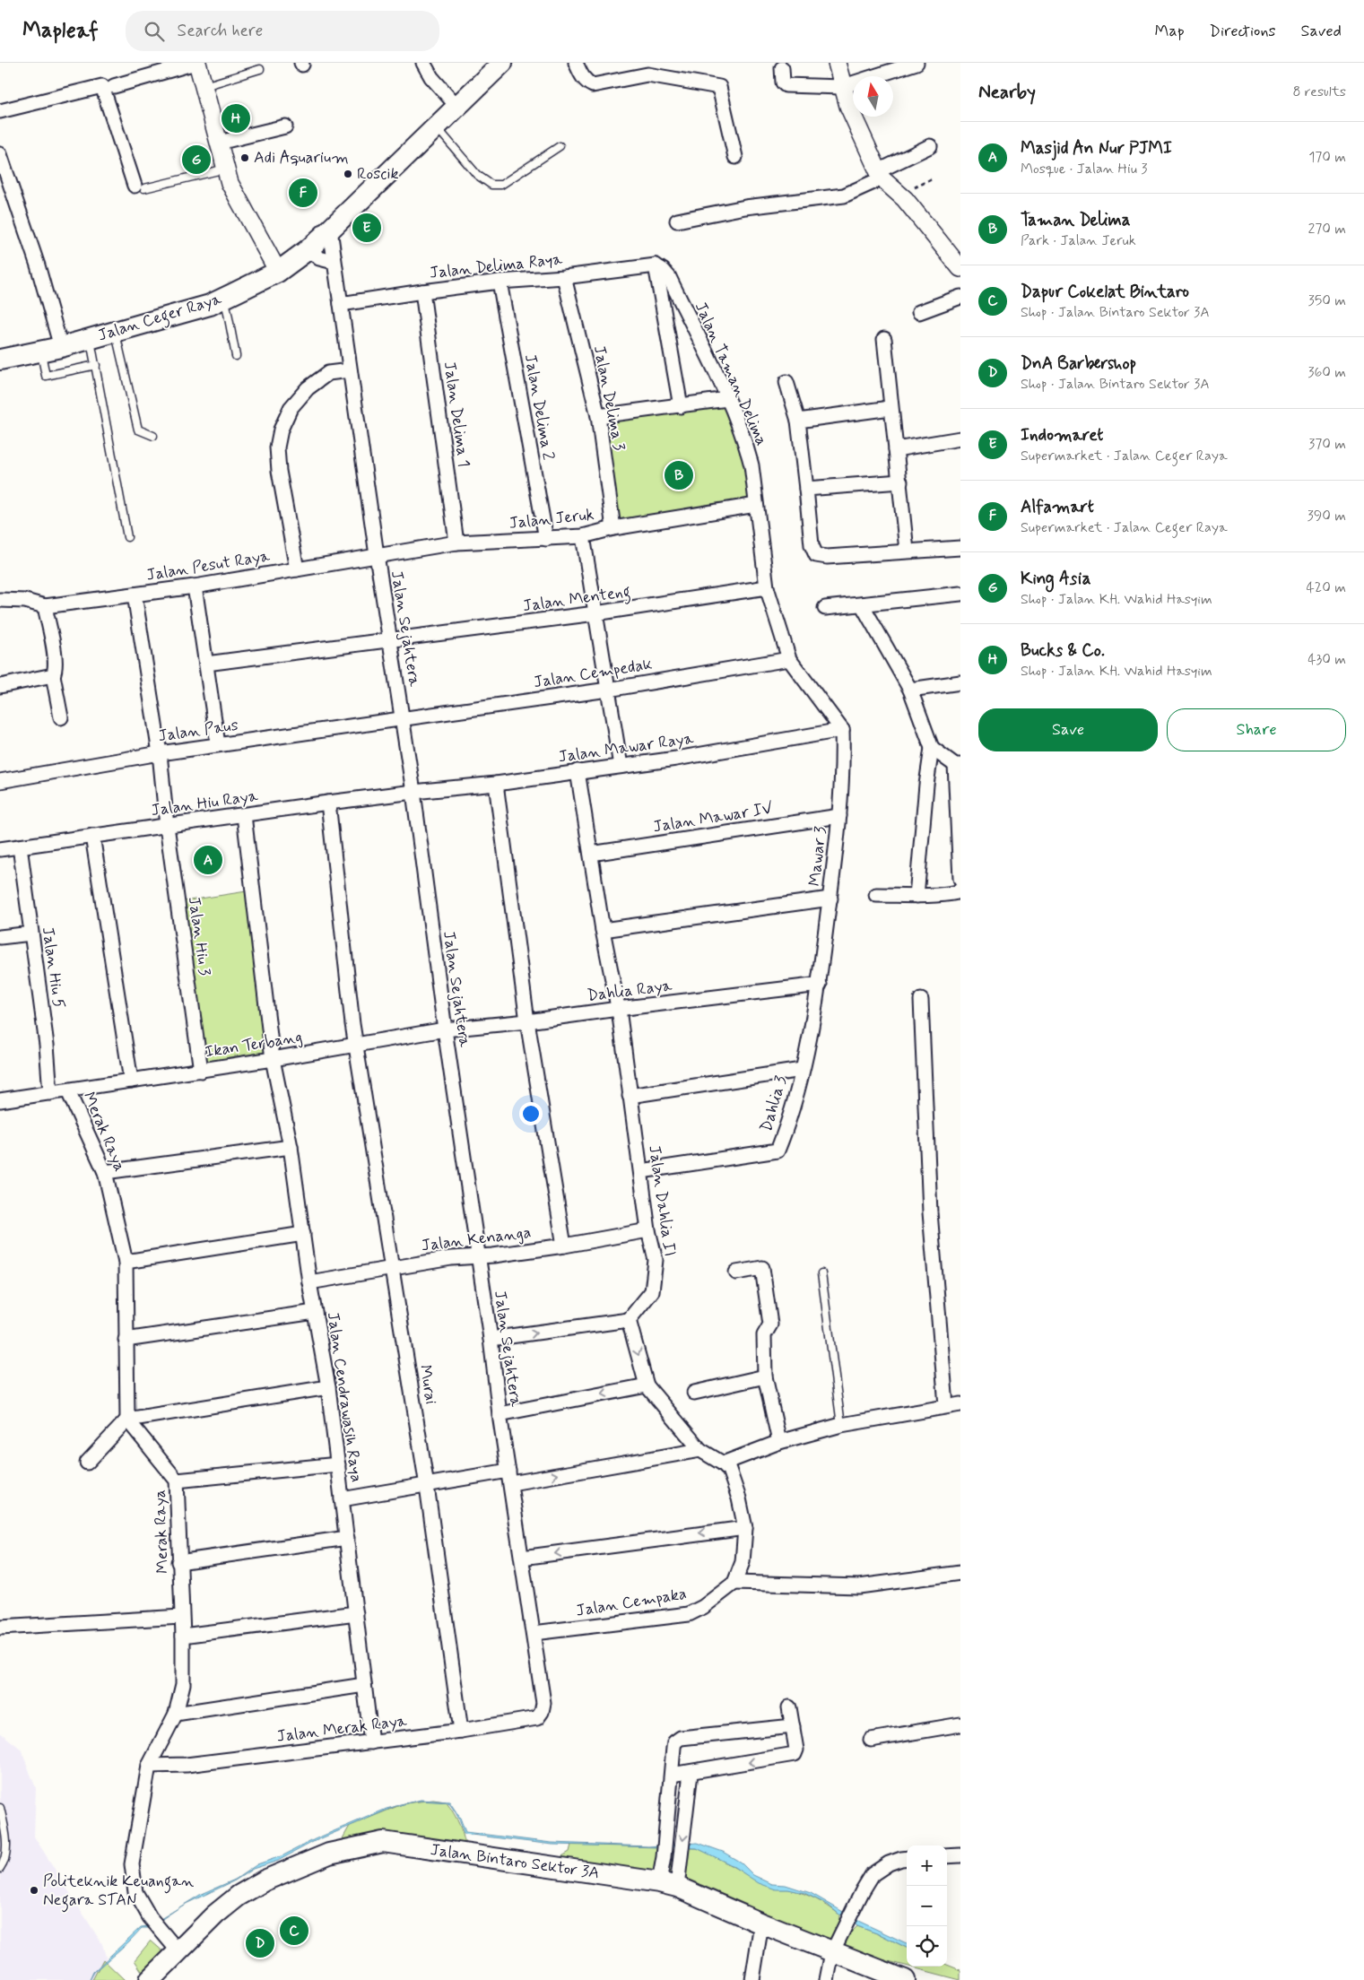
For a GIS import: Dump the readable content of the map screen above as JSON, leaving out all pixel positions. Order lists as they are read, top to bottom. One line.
{"streets":{"main road":["Jalan Ceger Raya","Jalan Bintaro Sektor 3A"],"street":["Jalan Delima Raya","Jalan Taman Delima","Jalan Delima 3","Jalan Delima 2","Jalan Delima 1","Jalan Jeruk","Jalan Pesut Raya","Jalan Menteng","Jalan Sejahtera","Jalan Cempedak","Jalan Paus","Jalan Mawar Raya","Jalan Hiu Raya","Jalan Mawar IV","Mawar 3","Jalan Hiu 3","Jalan Hiu 5","Dahlia Raya","Ikan Terbang","Dahlia 3","Merak Raya","Jalan Dahlia II","Jalan Kenanga","Murai","Jalan Cendrawasih Raya","Jalan Cempaka","Jalan Merak Raya"]},"crossings":[["Jalan Delima Raya","Jalan Taman Delima"],["Jalan Delima Raya","Jalan Delima 3"],["Jalan Delima Raya","Jalan Delima 2"],["Jalan Delima Raya","Jalan Delima 1"],["Jalan Delima Raya","Jalan Sejahtera"],["Jalan Ceger Raya","Jalan Sejahtera"],["Jalan Taman Delima","Jalan Jeruk"],["Jalan Taman Delima","Jalan Menteng"],["Jalan Taman Delima","Jalan Cempedak"],["Jalan Taman Delima","Jalan Mawar Raya"],["Jalan Taman Delima","Mawar 3"],["Jalan Delima 3","Jalan Jeruk"],["Jalan Delima 2","Jalan Jeruk"],["Jalan Delima 1","Jalan Jeruk"],["Jalan Jeruk","Jalan Pesut Raya"],["Jalan Jeruk","Jalan Sejahtera"],["Jalan Pesut Raya","Jalan Sejahtera"],["Jalan Pesut Raya","Jalan Hiu 3"],["Jalan Menteng","Jalan Sejahtera"],["Jalan Sejahtera","Jalan Cempedak"],["Jalan Sejahtera","Jalan Paus"],["Jalan Sejahtera","Jalan Mawar Raya"],["Jalan Sejahtera","Jalan Hiu Raya"],["Jalan Sejahtera","Dahlia Raya"],["Jalan Sejahtera","Ikan Terbang"],["Jalan Sejahtera","Jalan Kenanga"],["Jalan Sejahtera","Jalan Cempaka"],["Jalan Sejahtera","Jalan Merak Raya"],["Jalan Cempedak","Jalan Paus"],["Jalan Paus","Jalan Hiu 3"],["Jalan Mawar Raya","Jalan Hiu Raya"],["Jalan Mawar Raya","Mawar 3"],["Jalan Mawar Raya","Jalan Dahlia II"],["Jalan Hiu Raya","Jalan Hiu 3"],["Jalan Hiu Raya","Jalan Hiu 5"],["Jalan Hiu Raya","Murai"],["Jalan Hiu Raya","Jalan Cendrawasih Raya"],["Jalan Mawar IV","Mawar 3"],["Jalan Mawar IV","Jalan Dahlia II"],["Mawar 3","Dahlia Raya"],["Mawar 3","Dahlia 3"],["Jalan Hiu 3","Ikan Terbang"],["Jalan Hiu 5","Ikan Terbang"],["Dahlia Raya","Ikan Terbang"],["Dahlia Raya","Dahlia 3"],["Dahlia Raya","Jalan Dahlia II"],["Ikan Terbang","Merak Raya"],["Ikan Terbang","Murai"],["Ikan Terbang","Jalan Cendrawasih Raya"],["Dahlia 3","Jalan Dahlia II"],["Merak Raya","Jalan Merak Raya"],["Merak Raya","Jalan Bintaro Sektor 3A"],["Jalan Dahlia II","Jalan Kenanga"],["Jalan Kenanga","Murai"],["Jalan Kenanga","Jalan Cendrawasih Raya"],["Murai","Jalan Merak Raya"],["Jalan Cendrawasih Raya","Jalan Merak Raya"]],"places":["Adi Aquarium","Roscik","Politeknik Keuangan Negara STAN"],"north":"top","page":{"header":"Mapleaf","search":"Search here","nav":["Map","Directions","Saved"],"heading":["Nearby","8 results"],"pins":["H","G","F","E","B","A","C","D"],"list":[{"mark":"A","name":"Masjid An Nur PJMI","note":"Mosque · Jalan Hiu 3","value":"170 m"},{"mark":"B","name":"Taman Delima","note":"Park · Jalan Jeruk","value":"270 m"},{"mark":"C","name":"Dapur Cokelat Bintaro","note":"Shop · Jalan Bintaro Sektor 3A","value":"350 m"},{"mark":"D","name":"DnA Barbershop","note":"Shop · Jalan Bintaro Sektor 3A","value":"360 m"},{"mark":"E","name":"Indomaret","note":"Supermarket · Jalan Ceger Raya","value":"370 m"},{"mark":"F","name":"Alfamart","note":"Supermarket · Jalan Ceger Raya","value":"390 m"},{"mark":"G","name":"King Asia","note":"Shop · Jalan KH. Wahid Hasyim","value":"420 m"},{"mark":"H","name":"Bucks & Co.","note":"Shop · Jalan KH. Wahid Hasyim","value":"430 m"}],"buttons":["Save","Share"],"map_buttons":["+","−"]}}
